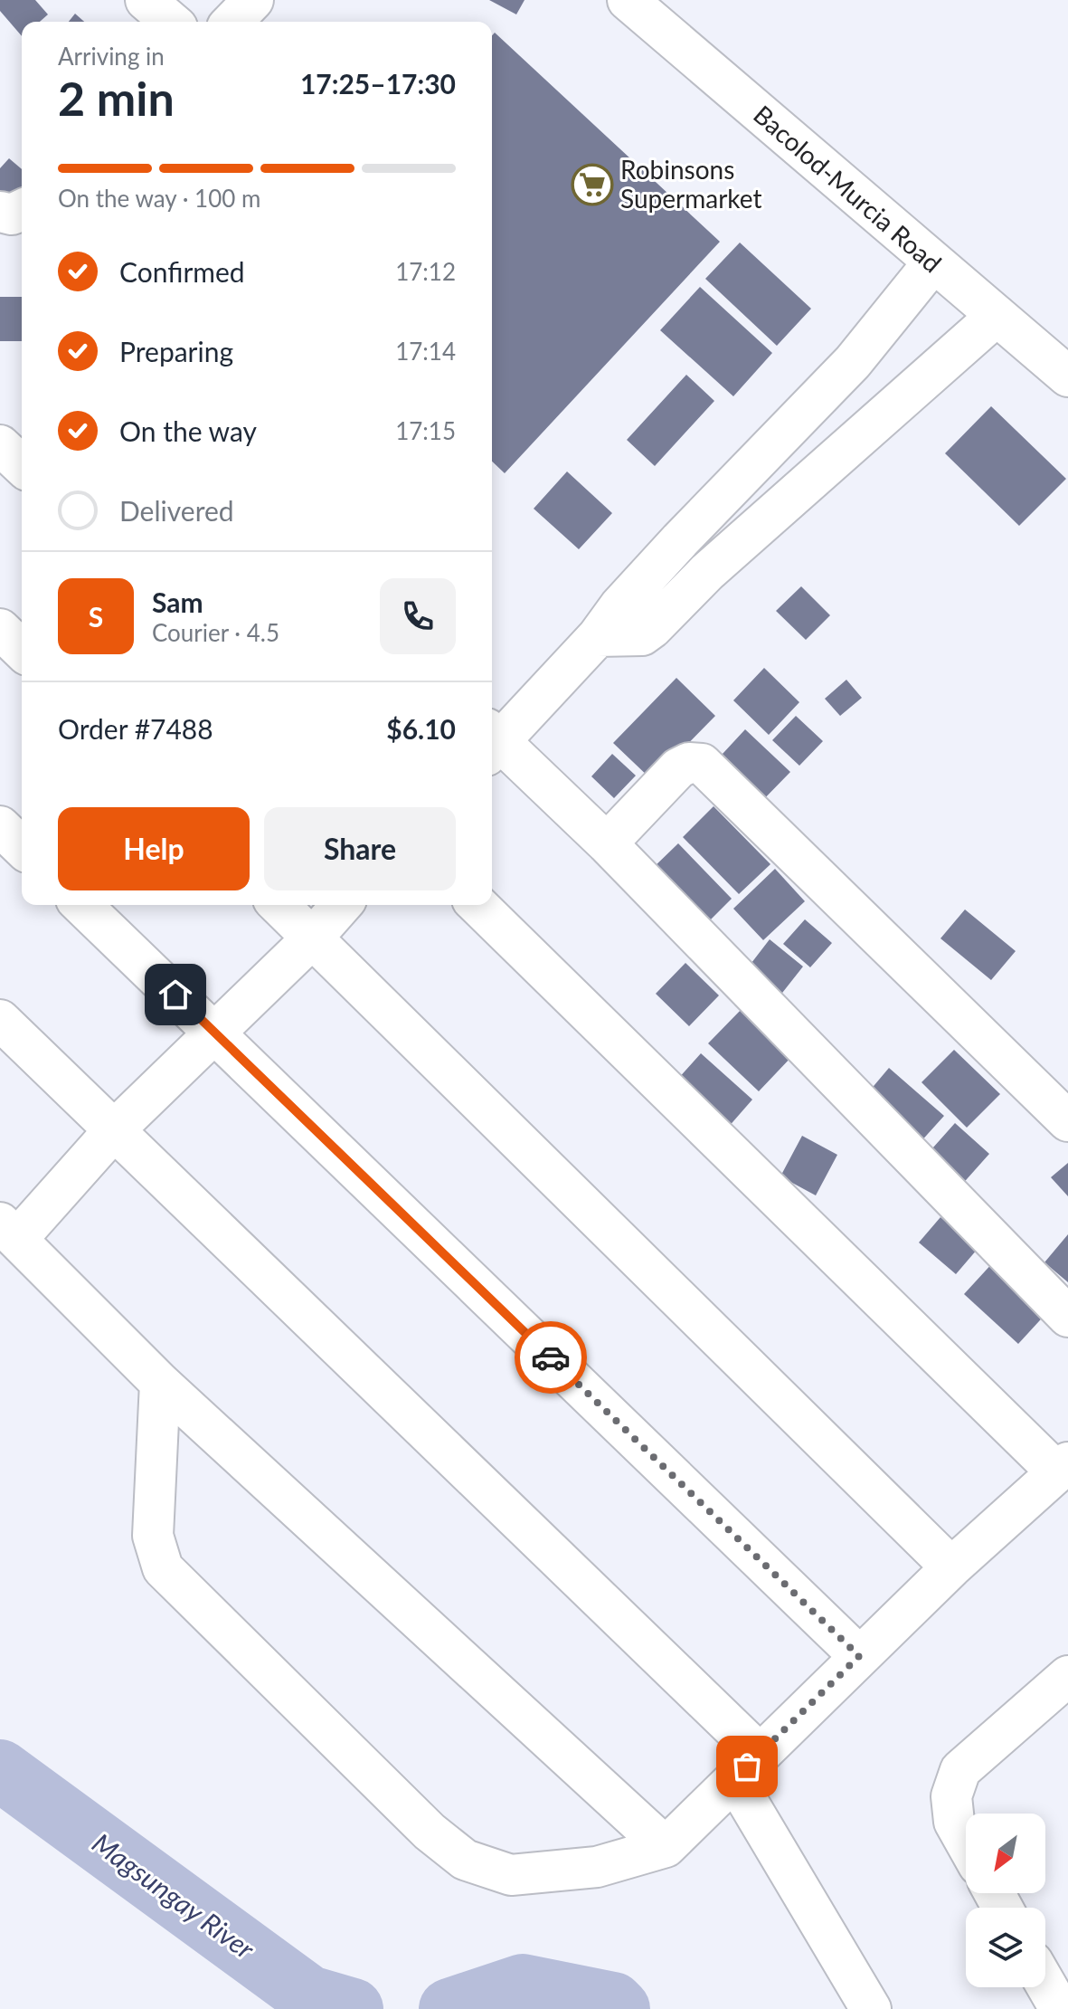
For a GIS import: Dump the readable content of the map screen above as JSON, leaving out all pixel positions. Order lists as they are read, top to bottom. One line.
{"streets":{"street":["Bacolod-Murcia Road"]},"water":["Magsungay River"],"places":{"supermarket":["Robinsons Supermarket"]},"north":"bottom left","page":{"heading":["2 min","Arriving in","17:25–17:30"],"panel":["Sam","Courier · 4.5","Order #7488","$6.10"],"bar":"On the way · 100 m","list":[["Confirmed","17:12"],["Preparing","17:14"],["On the way","17:15"],"Delivered"],"round":"S","buttons":["Help","Share"]}}
